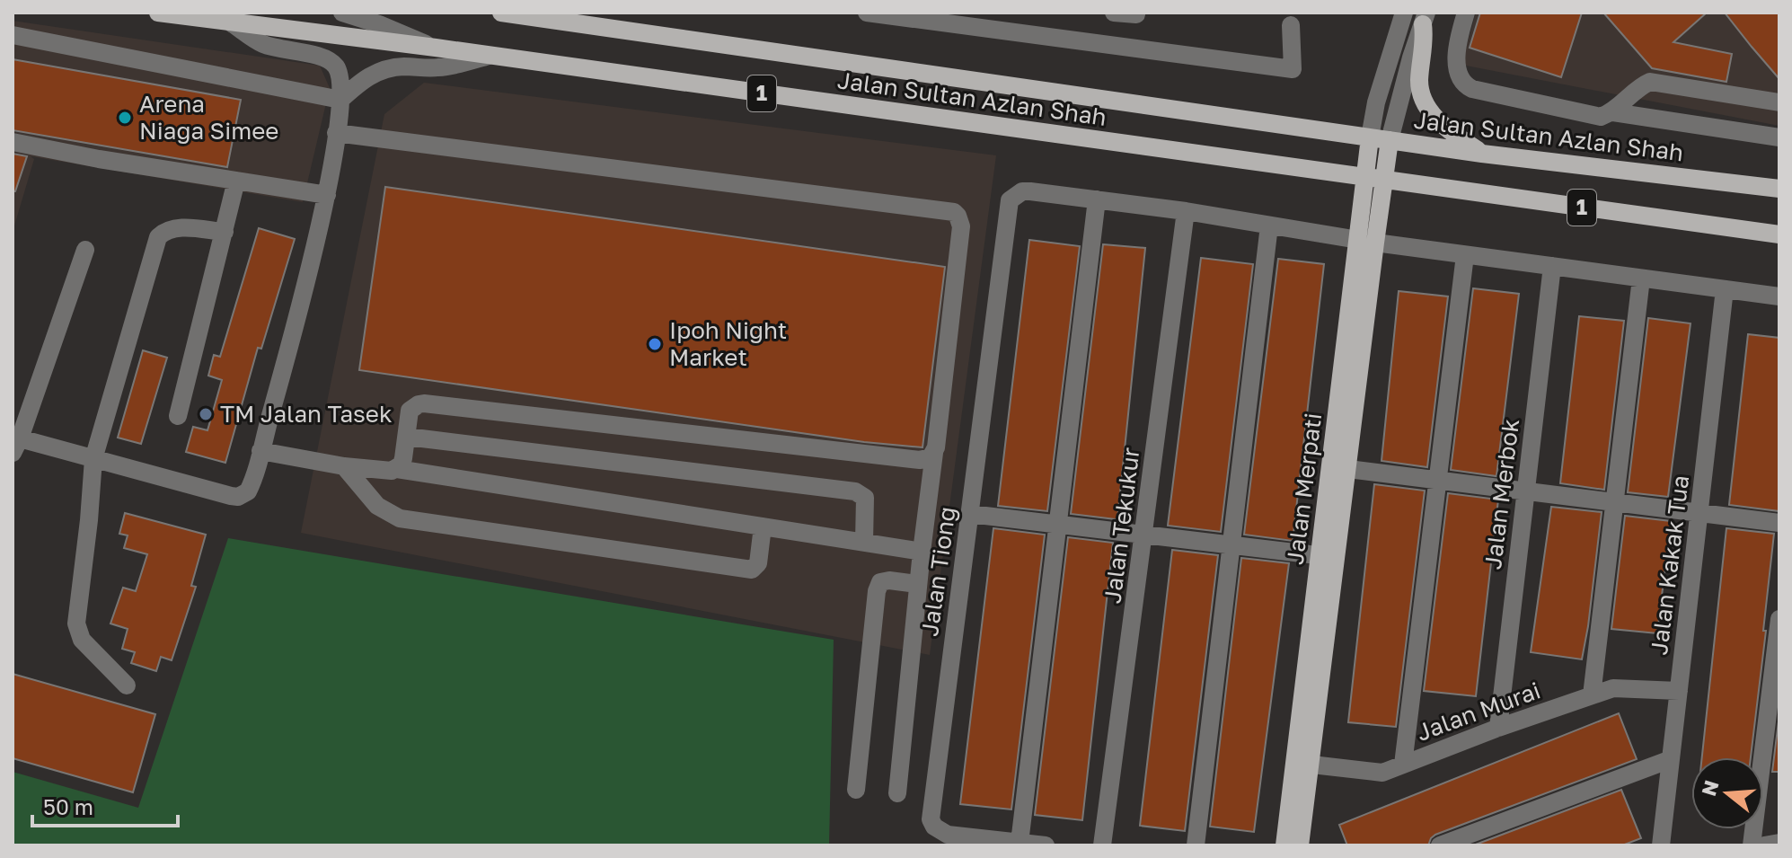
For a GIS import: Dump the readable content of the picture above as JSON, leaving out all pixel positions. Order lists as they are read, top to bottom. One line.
{"streets":{"main road":["1","Jalan Sultan Azlan Shah","Jalan Merpati"],"street":["Jalan Merbok","Jalan Tekukur","Jalan Kakak Tua","Jalan Tiong","Jalan Murai"]},"crossings":[["Jalan Sultan Azlan Shah","Jalan Merpati"],["Jalan Merpati","Jalan Murai"],["Jalan Merbok","Jalan Murai"],["Jalan Kakak Tua","Jalan Murai"]],"places":["Arena Niaga Simee","Ipoh Night Market","TM Jalan Tasek"],"scale_bar":"50 m","north":"left"}
